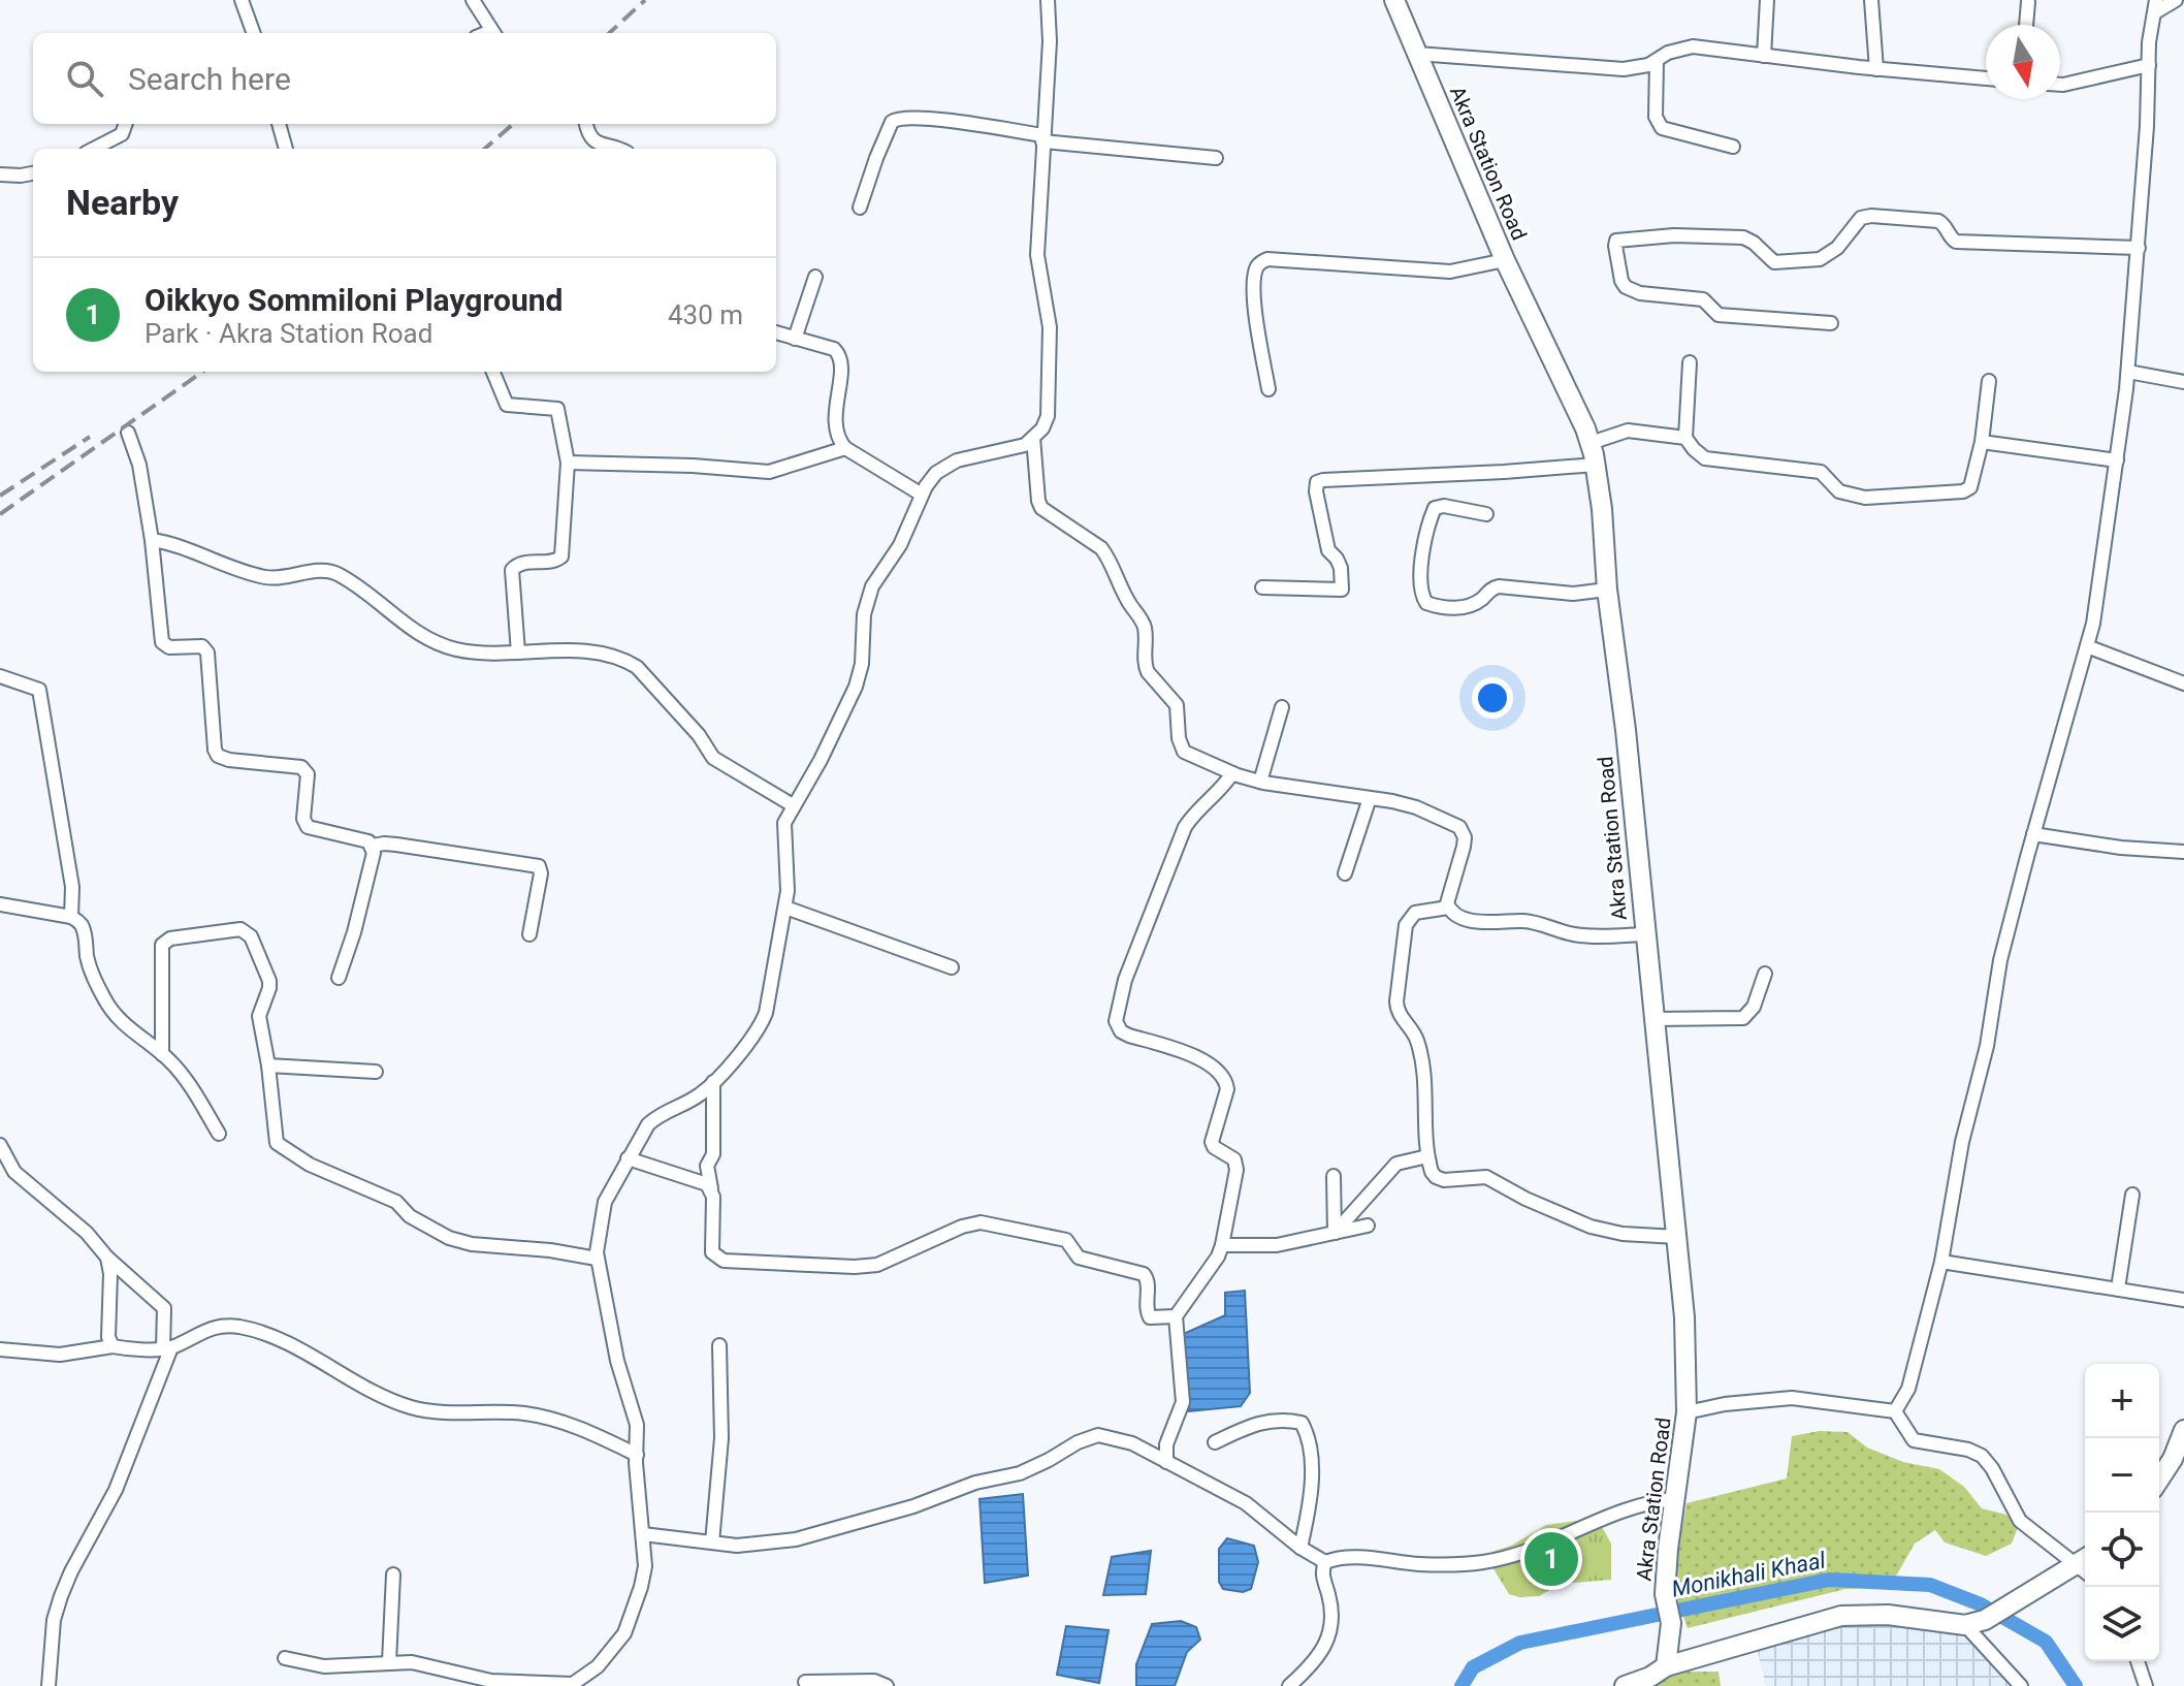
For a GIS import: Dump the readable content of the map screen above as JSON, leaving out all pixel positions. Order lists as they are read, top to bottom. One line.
{"streets":{"main road":["Akra Station Road"]},"water":["Monikhali Khaal"],"north":"bottom","page":{"search":"Search here","heading":"Nearby","list":[{"mark":"1","name":"Oikkyo Sommiloni Playground","note":"Park · Akra Station Road","value":"430 m"}],"map_buttons":["+","−"],"pins":"1"}}
